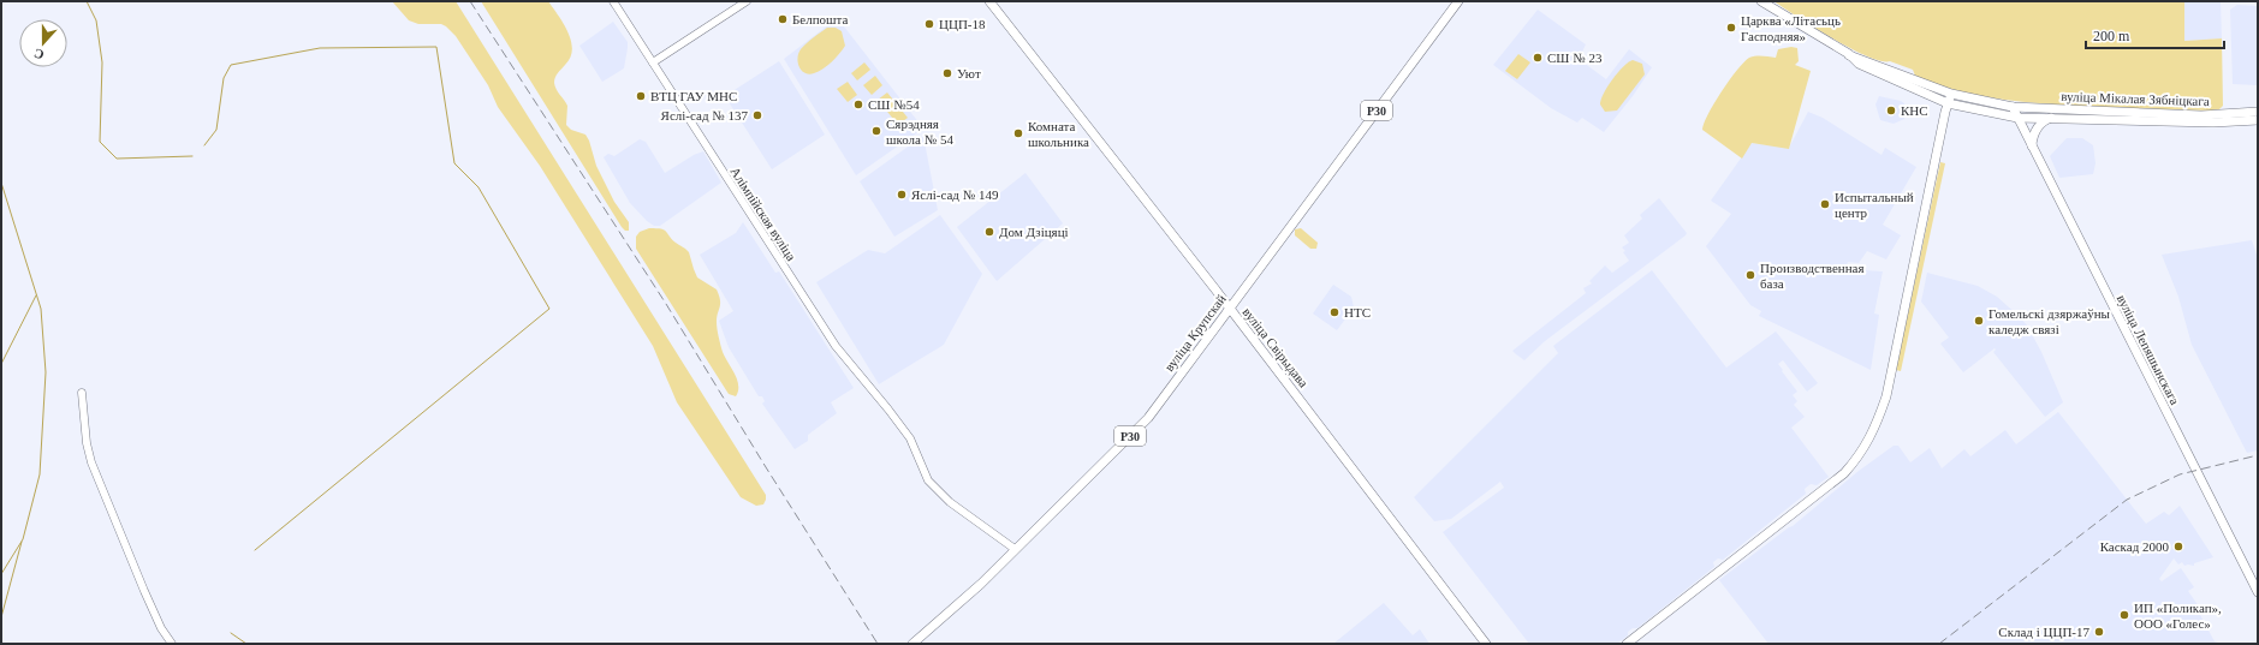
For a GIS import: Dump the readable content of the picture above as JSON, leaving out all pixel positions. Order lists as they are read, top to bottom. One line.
{"streets":{"main road":["вуліца Мікалая Зябніцкага","Р30","вуліца Крупскай","вуліца Свірыдава","вуліца Лепяшынскага"],"street":["Алімпійская вуліца"]},"crossings":[["вуліца Мікалая Зябніцкага","вуліца Лепяшынскага"],["Алімпійская вуліца","вуліца Крупскай"],["вуліца Крупскай","вуліца Свірыдава"]],"places":["Белпошта","ЦЦП-18","Царква «Літасьць Гасподняя»","СШ № 23","Уют","ВТЦ ГАУ МНС","СШ №54","КНС","Яслі-сад № 137","Сярэдняя школа № 54","Комната школьника","Яслі-сад № 149","Испытальный центр","Дом Дзіцяці","Производственная база","НТС","Гомельскі дзяржаўны каледж связі","Каскад 2000","ИП «Поликап», ООО «Голес»","Склад і ЦЦП-17"],"scale_bar":"200 m","north":"bottom"}
